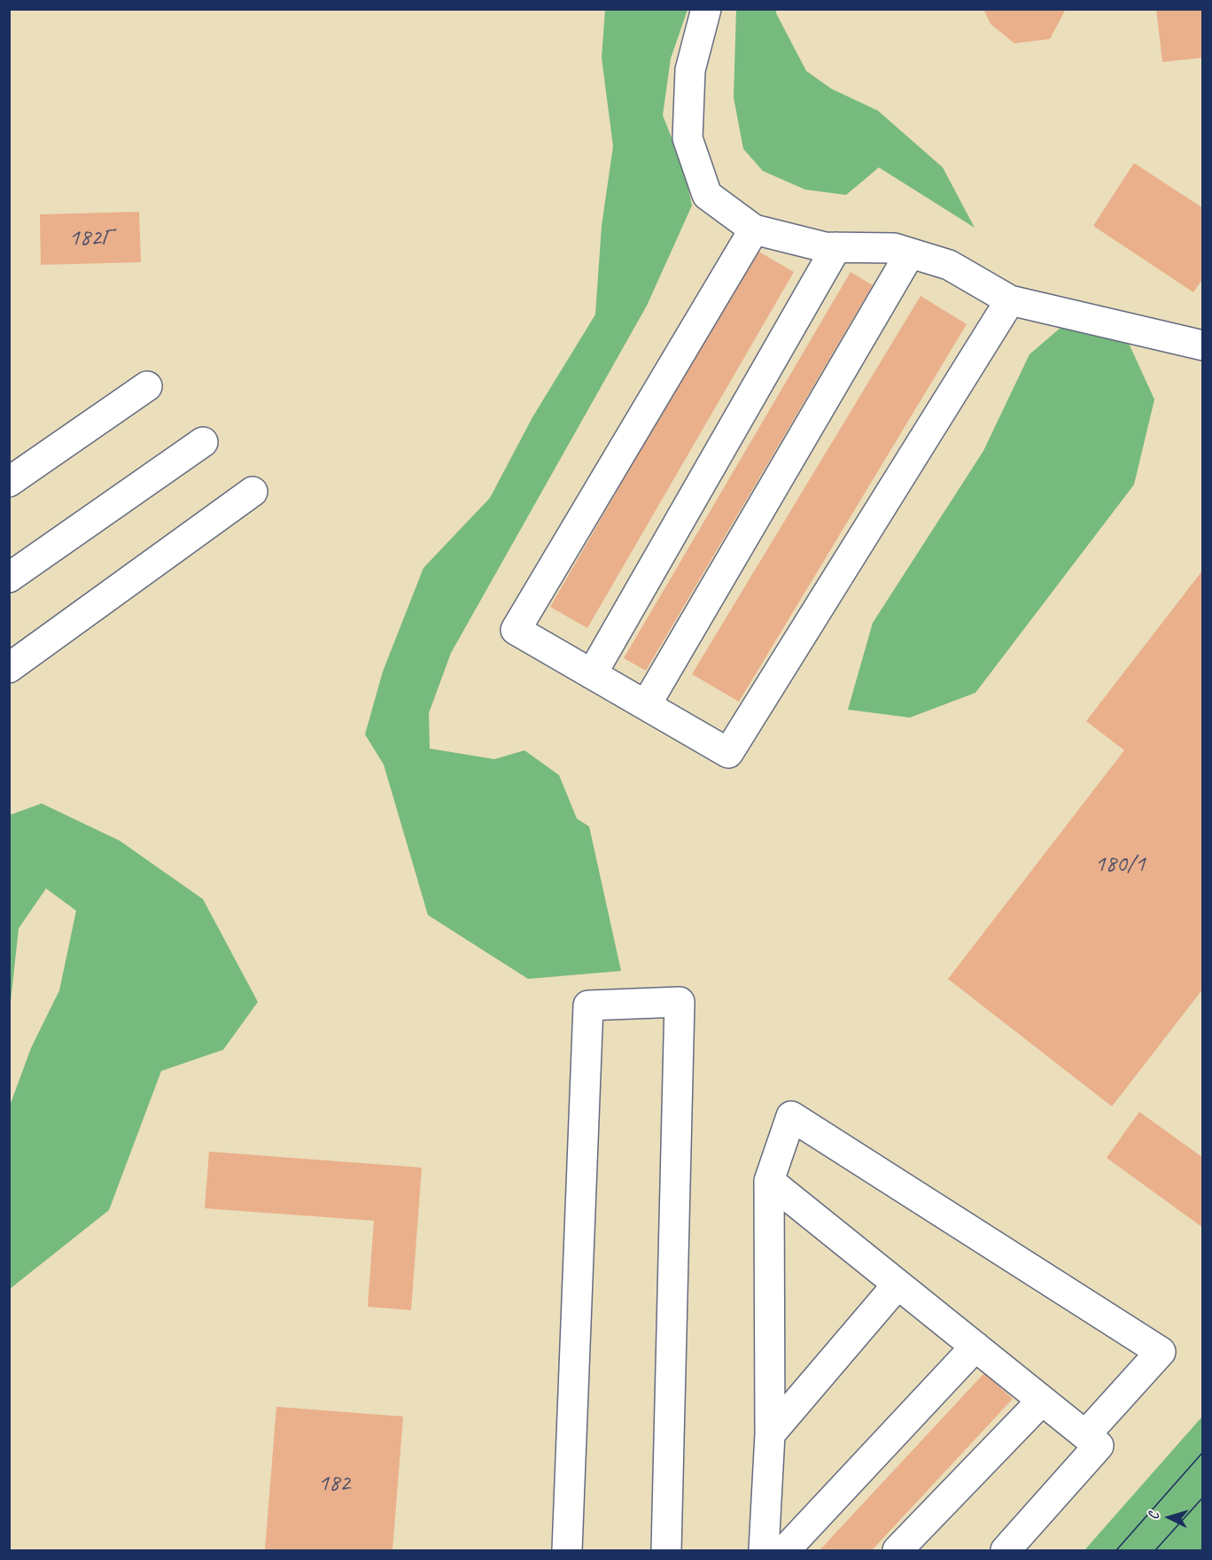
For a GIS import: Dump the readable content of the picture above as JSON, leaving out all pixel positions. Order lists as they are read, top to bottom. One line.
{"house_numbers":["182Г","180/1","182"],"north":"left"}
